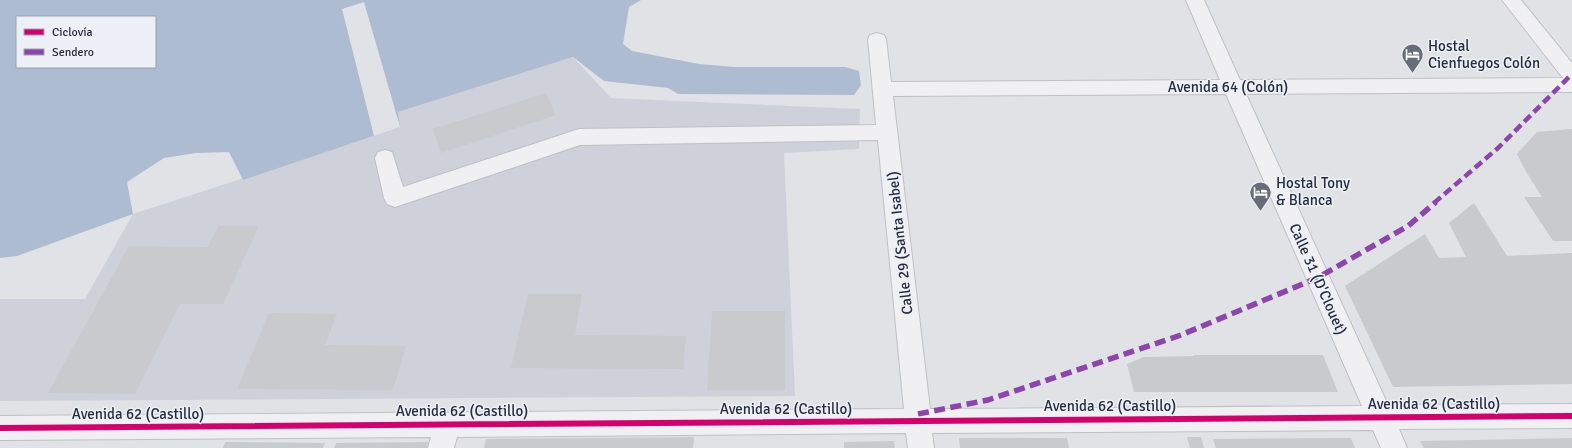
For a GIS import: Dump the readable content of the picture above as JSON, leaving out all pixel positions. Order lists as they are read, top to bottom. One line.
{"streets":{"street":["Avenida 64 (Colón)","Calle 29 (Santa Isabel)","Calle 31 (D'Clouet)","Avenida 62 (Castillo)"]},"crossings":[["Avenida 64 (Colón)","Calle 29 (Santa Isabel)"],["Avenida 64 (Colón)","Calle 31 (D'Clouet)"],["Calle 29 (Santa Isabel)","Avenida 62 (Castillo)"],["Calle 31 (D'Clouet)","Avenida 62 (Castillo)"]],"places":{"hotel":["Hostal Cienfuegos Colón","Hostal Tony & Blanca"]},"legend":["Ciclovía","Sendero"]}
